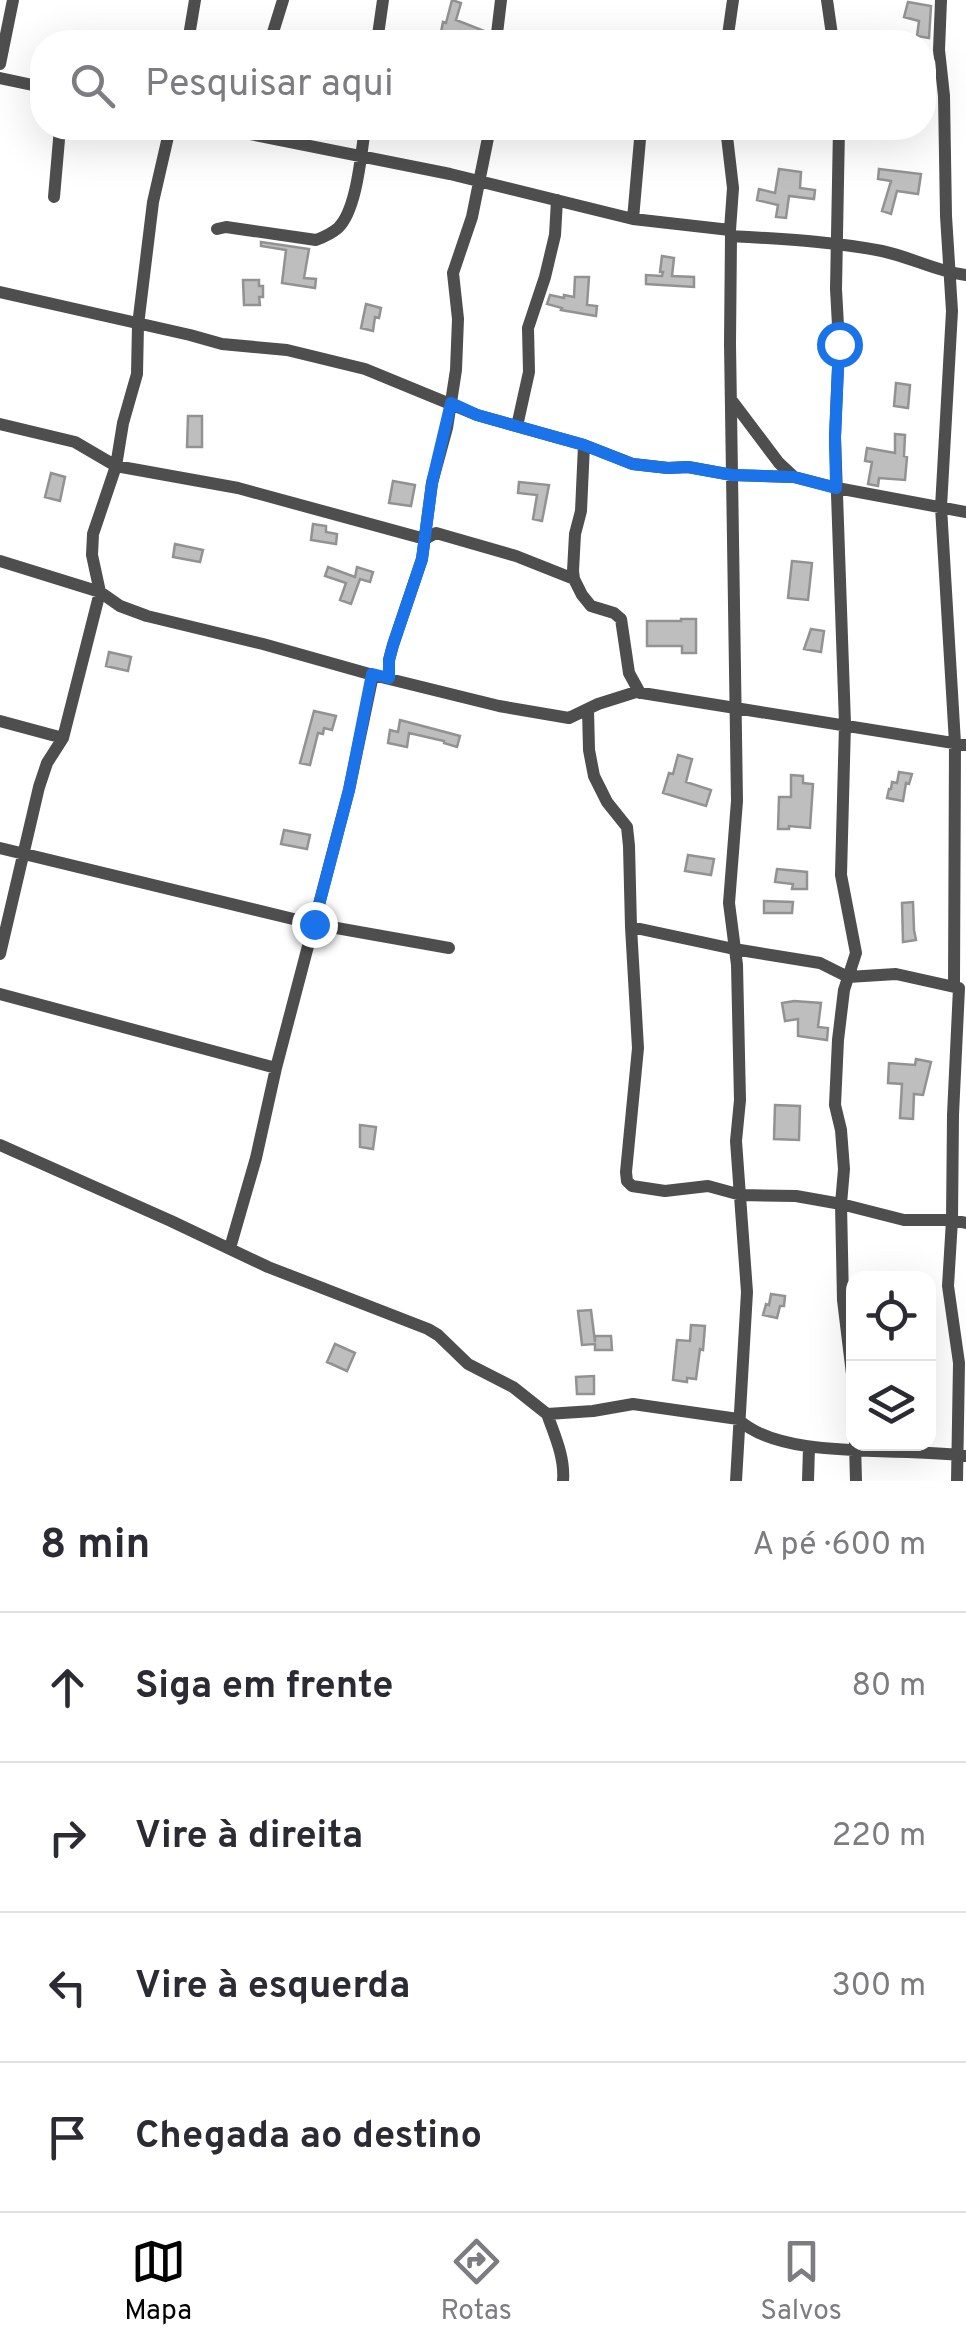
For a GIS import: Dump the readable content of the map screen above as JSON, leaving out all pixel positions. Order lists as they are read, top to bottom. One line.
{"page":{"search":"Pesquisar aqui","heading":["8 min","A pé · 600 m"],"list":[["Siga em frente","80 m"],["Vire à direita","220 m"],["Vire à esquerda","300 m"],"Chegada ao destino"],"nav":["Mapa","Rotas","Salvos"]}}
